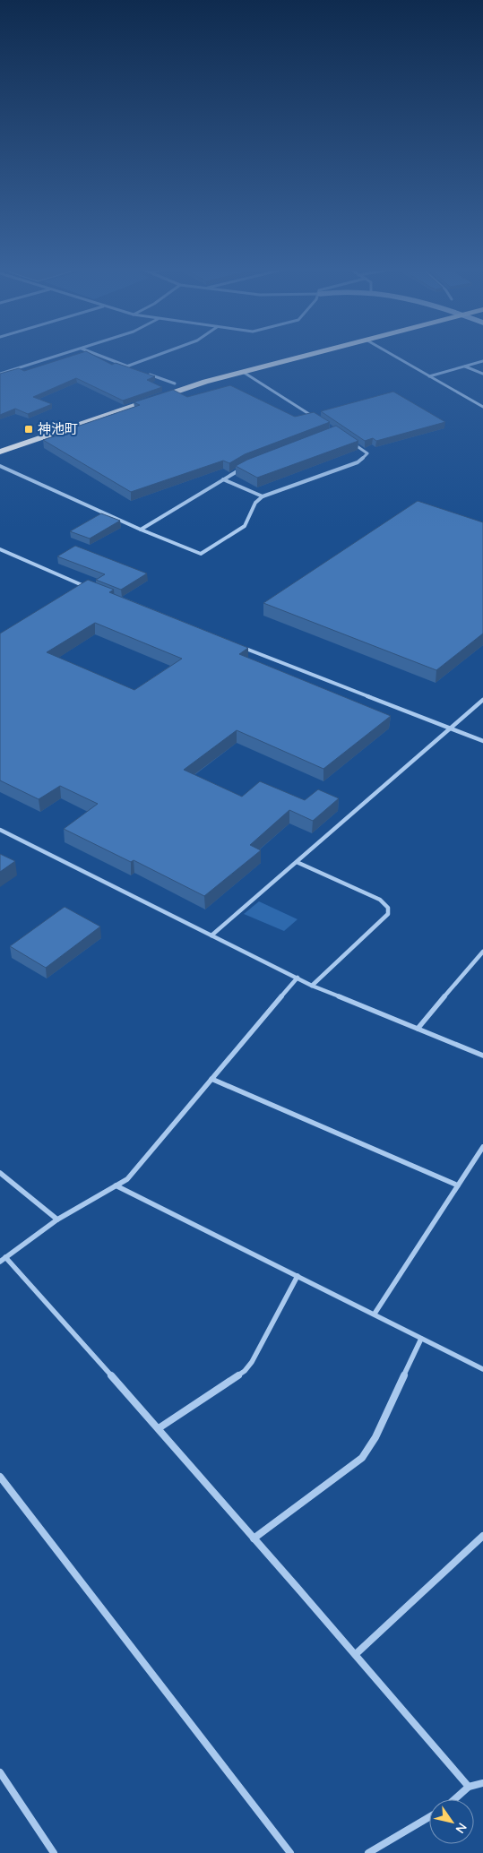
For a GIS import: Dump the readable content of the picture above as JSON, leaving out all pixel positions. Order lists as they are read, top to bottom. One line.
{"places":{"transit":["神池町"]},"north":"bottom right"}
